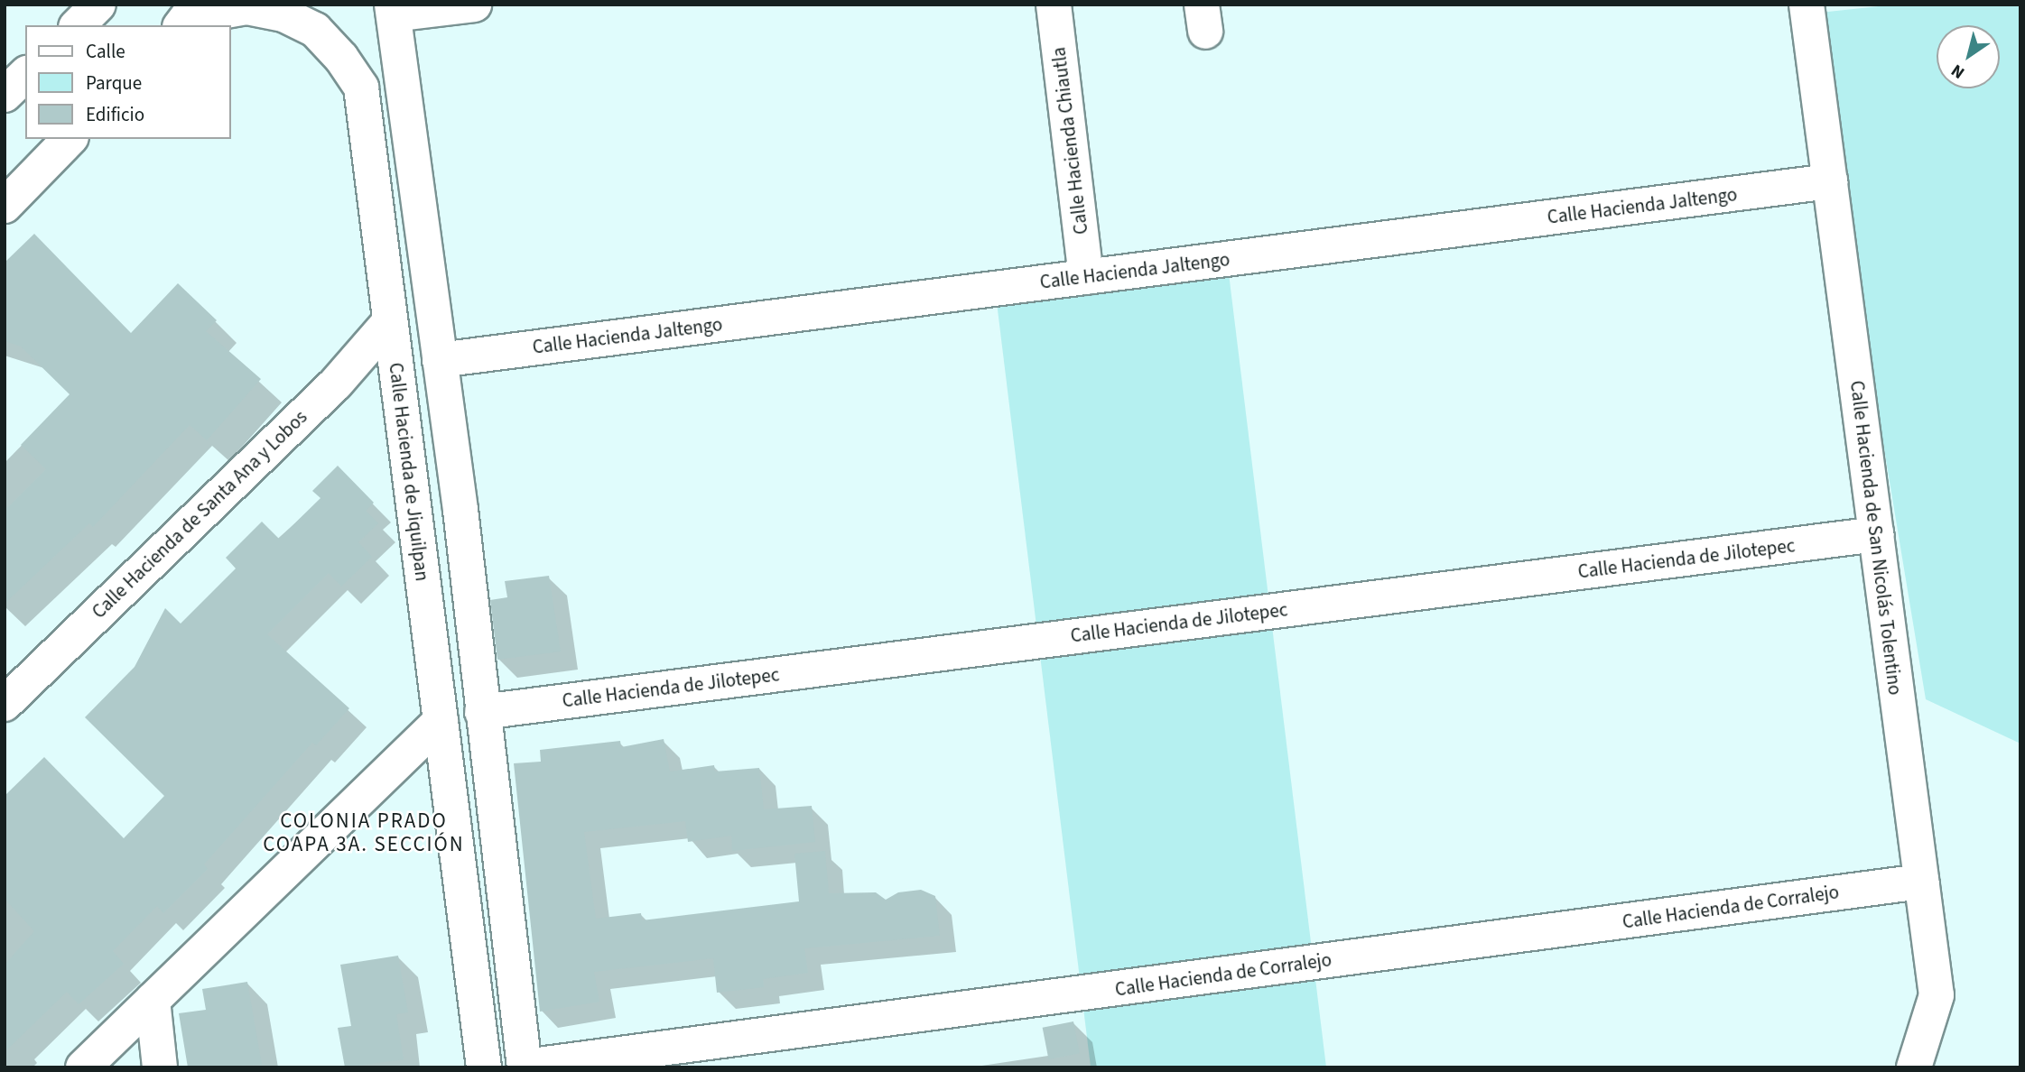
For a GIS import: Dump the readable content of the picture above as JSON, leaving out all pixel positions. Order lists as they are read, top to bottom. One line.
{"streets":{"street":["Calle Hacienda Chiautla","Calle Hacienda Jaltengo","Calle Hacienda de Jiquilpan","Calle Hacienda de Santa Ana y Lobos","Calle Hacienda de San Nicolás Tolentino","Calle Hacienda de Jilotepec","Calle Hacienda de Corralejo"]},"crossings":[["Calle Hacienda Chiautla","Calle Hacienda Jaltengo"],["Calle Hacienda Jaltengo","Calle Hacienda de San Nicolás Tolentino"],["Calle Hacienda de Jiquilpan","Calle Hacienda de Santa Ana y Lobos"],["Calle Hacienda de San Nicolás Tolentino","Calle Hacienda de Jilotepec"],["Calle Hacienda de San Nicolás Tolentino","Calle Hacienda de Corralejo"]],"districts":["COLONIA PRADO COAPA 3A. SECCIÓN"],"legend":["Calle","Parque","Edificio"],"north":"bottom left"}
